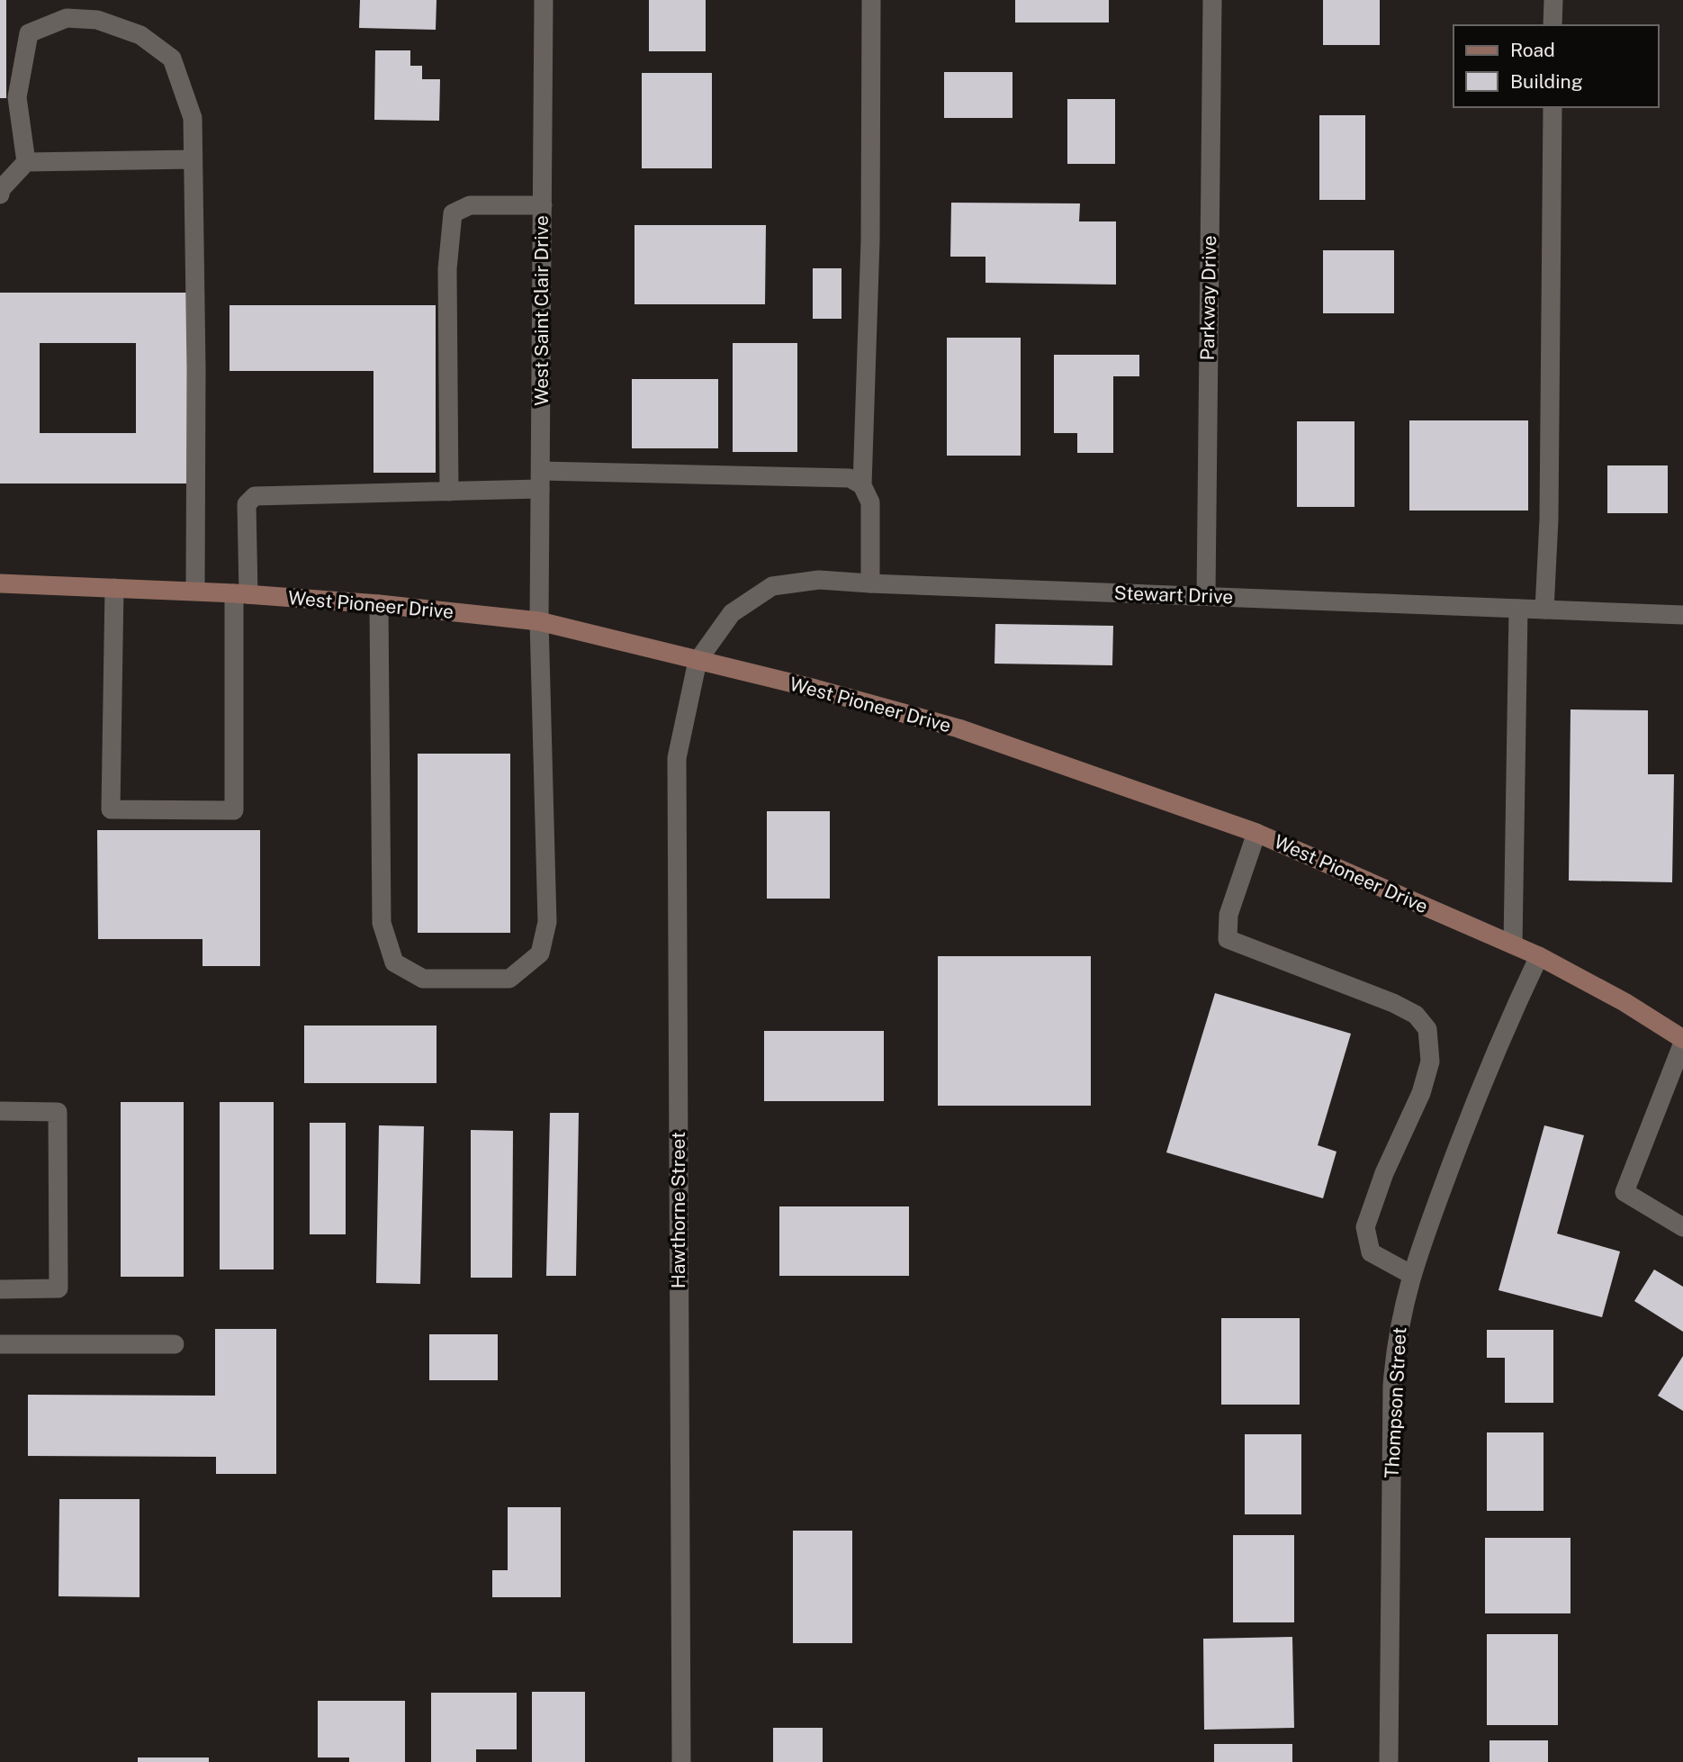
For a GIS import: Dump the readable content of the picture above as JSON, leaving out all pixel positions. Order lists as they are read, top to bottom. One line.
{"streets":{"main road":["West Pioneer Drive"],"street":["Parkway Drive","West Saint Clair Drive","Stewart Drive","Hawthorne Street","Thompson Street"]},"crossings":[["Parkway Drive","Stewart Drive"],["West Saint Clair Drive","West Pioneer Drive"],["Stewart Drive","West Pioneer Drive"],["Stewart Drive","Hawthorne Street"],["West Pioneer Drive","Hawthorne Street"],["West Pioneer Drive","Thompson Street"]],"legend":["Road","Building"]}
